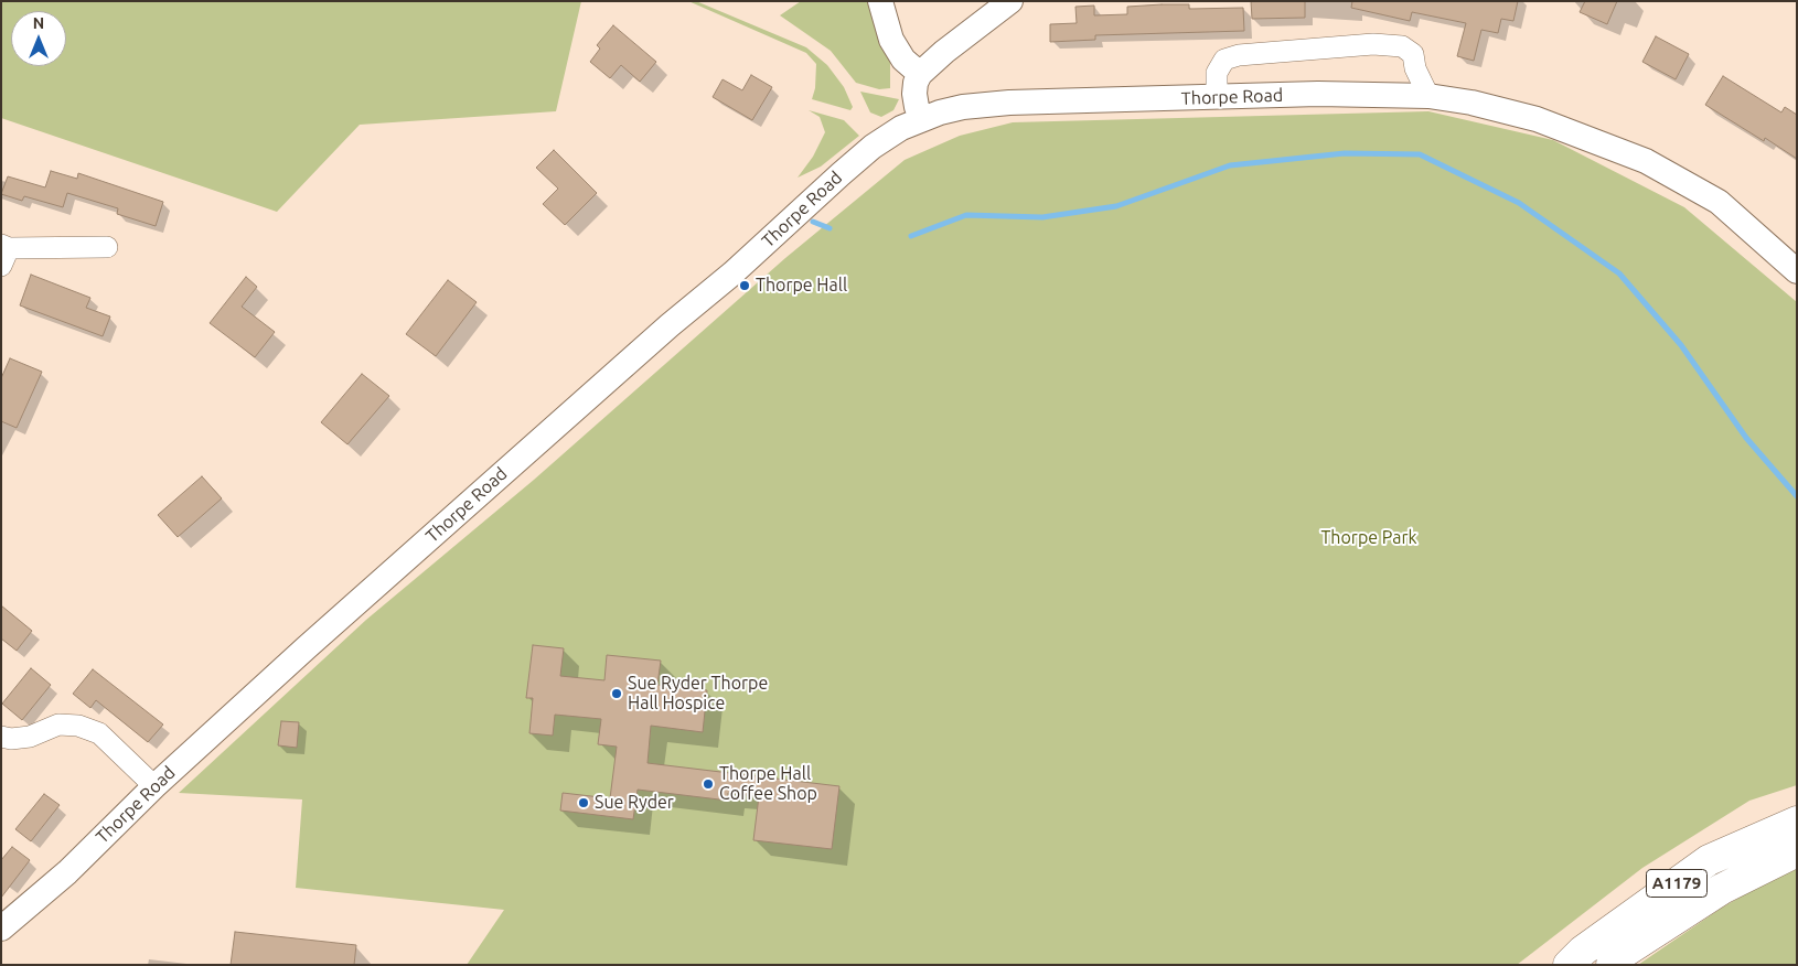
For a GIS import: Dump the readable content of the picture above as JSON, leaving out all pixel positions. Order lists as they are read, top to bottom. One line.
{"streets":{"main road":["A1179"],"street":["Thorpe Road"]},"parks":["Thorpe Park"],"places":["Thorpe Hall","Sue Ryder Thorpe Hall Hospice","Thorpe Hall Coffee Shop","Sue Ryder"],"north":"top"}
